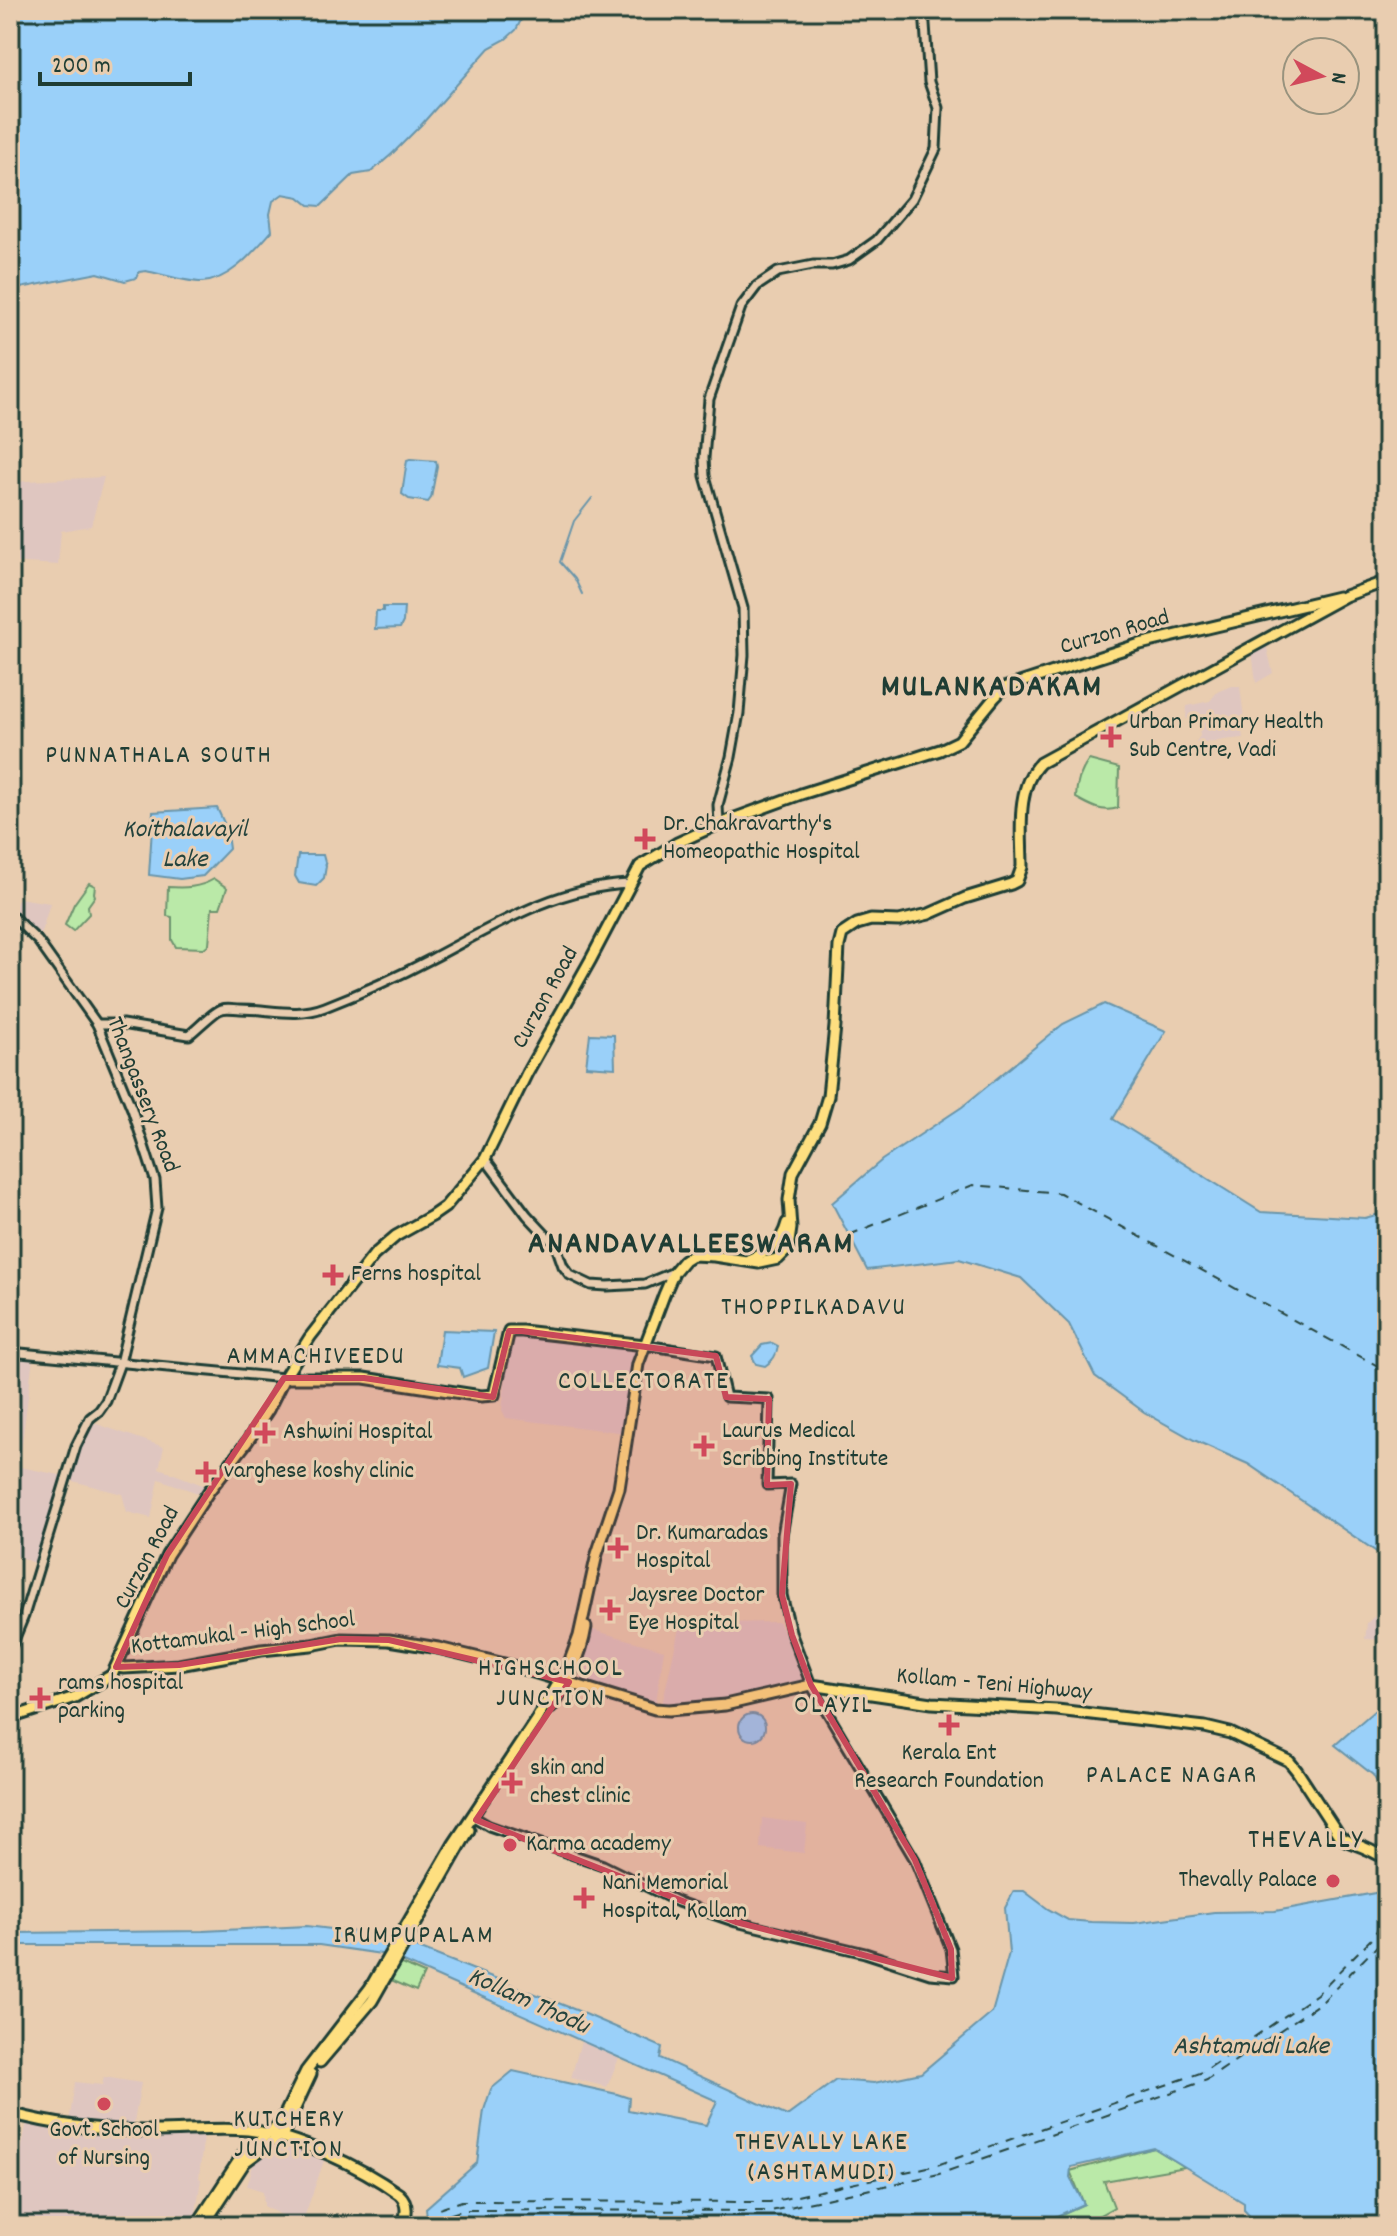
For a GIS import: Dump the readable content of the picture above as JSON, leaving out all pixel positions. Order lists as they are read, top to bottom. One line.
{"streets":{"main road":["Curzon Road","Kottamukal - High School","Kollam - Teni Highway"],"street":["Thangassery Road"]},"crossings":[["Curzon Road","Kottamukal - High School"],["Kottamukal - High School","Kollam - Teni Highway"]],"districts":["MULANKADAKAM","PUNNATHALA SOUTH","ANANDAVALLEESWARAM","THOPPILKADAVU","AMMACHIVEEDU","COLLECTORATE","HIGHSCHOOL JUNCTION","OLAYIL","PALACE NAGAR","THEVALLY","IRUMPUPALAM","KUTCHERY JUNCTION","THEVALLY LAKE (ASHTAMUDI)"],"water":["Koithalavayil Lake","Kollam Thodu","Ashtamudi Lake"],"places":{"health":["Urban Primary Health Sub Centre, Vadi","Dr. Chakravarthy's Homeopathic Hospital","Ferns hospital","Ashwini Hospital","Laurus Medical Scribbing Institute","varghese koshy clinic","Dr. Kumaradas Hospital","Jaysree Doctor Eye Hospital","rams hospital parking","Kerala Ent Research Foundation","skin and chest clinic","Nani Memorial Hospital, Kollam"],"other":["Karma academy","Thevally Palace","Govt. School of Nursing"]},"scale_bar":"200 m","north":"right"}
